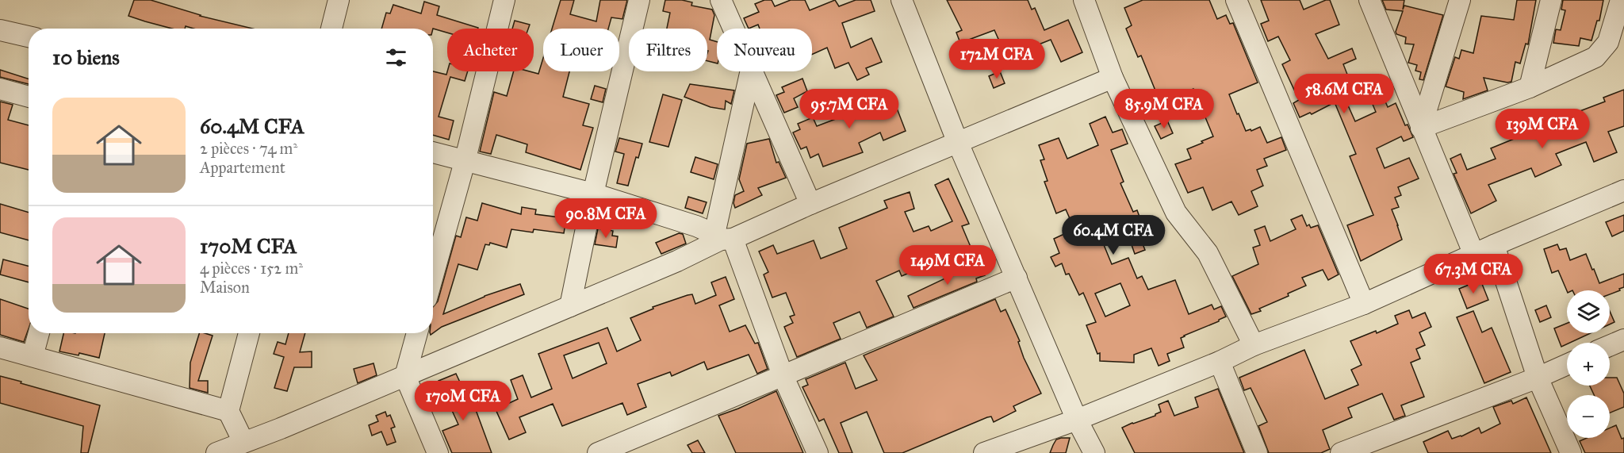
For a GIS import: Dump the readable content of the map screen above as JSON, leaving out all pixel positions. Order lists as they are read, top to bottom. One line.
{"page":{"chip":["Acheter","Louer","Filtres","Nouveau"],"heading":"10 biens","price":["172M CFA","58.6M CFA","95.7M CFA","85.9M CFA","139M CFA","90.8M CFA","60.4M CFA","149M CFA","67.3M CFA","170M CFA"],"list":[{"name":"60.4M CFA","note":"2 pièces · 74 m² · Appartement"},{"name":"170M CFA","note":"4 pièces · 152 m² · Maison"}],"map_buttons":["+","−"]}}
